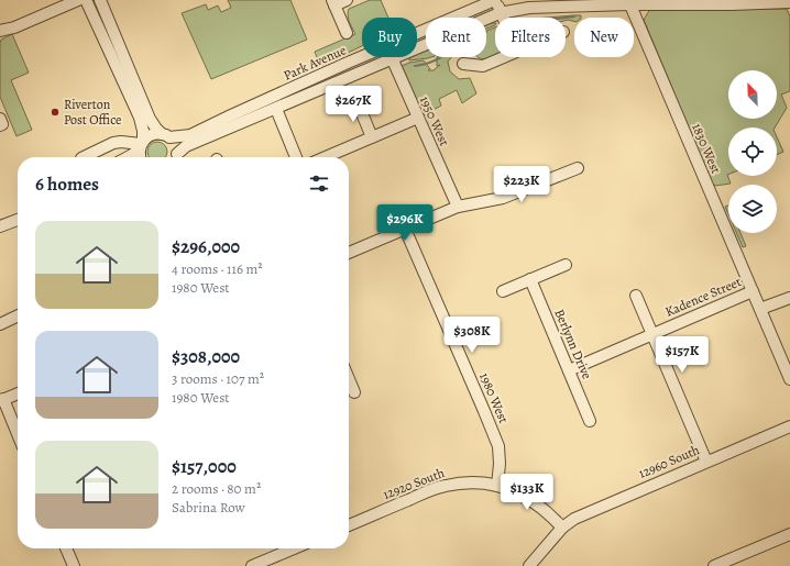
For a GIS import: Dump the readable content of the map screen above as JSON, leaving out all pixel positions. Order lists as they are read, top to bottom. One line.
{"streets":{"street":["Park Avenue","1950 West","1830 West","Kadence Street","Berlynn Drive","1980 West","12960 South","12920 South"]},"crossings":[["Park Avenue","1950 West"],["Park Avenue","1830 West"],["1830 West","Kadence Street"],["Kadence Street","Berlynn Drive"],["1980 West","12920 South"],["12960 South","12920 South"]],"places":["Riverton Post Office"],"north":"top left","page":{"chip":["Buy","Rent","Filters","New"],"price":["$267K","$223K","$296K","$308K","$157K","$133K"],"heading":"6 homes","list":[{"name":"$296,000","note":"4 rooms · 116 m² · 1980 West"},{"name":"$308,000","note":"3 rooms · 107 m² · 1980 West"},{"name":"$157,000","note":"2 rooms · 80 m² · Sabrina Row"}]}}
